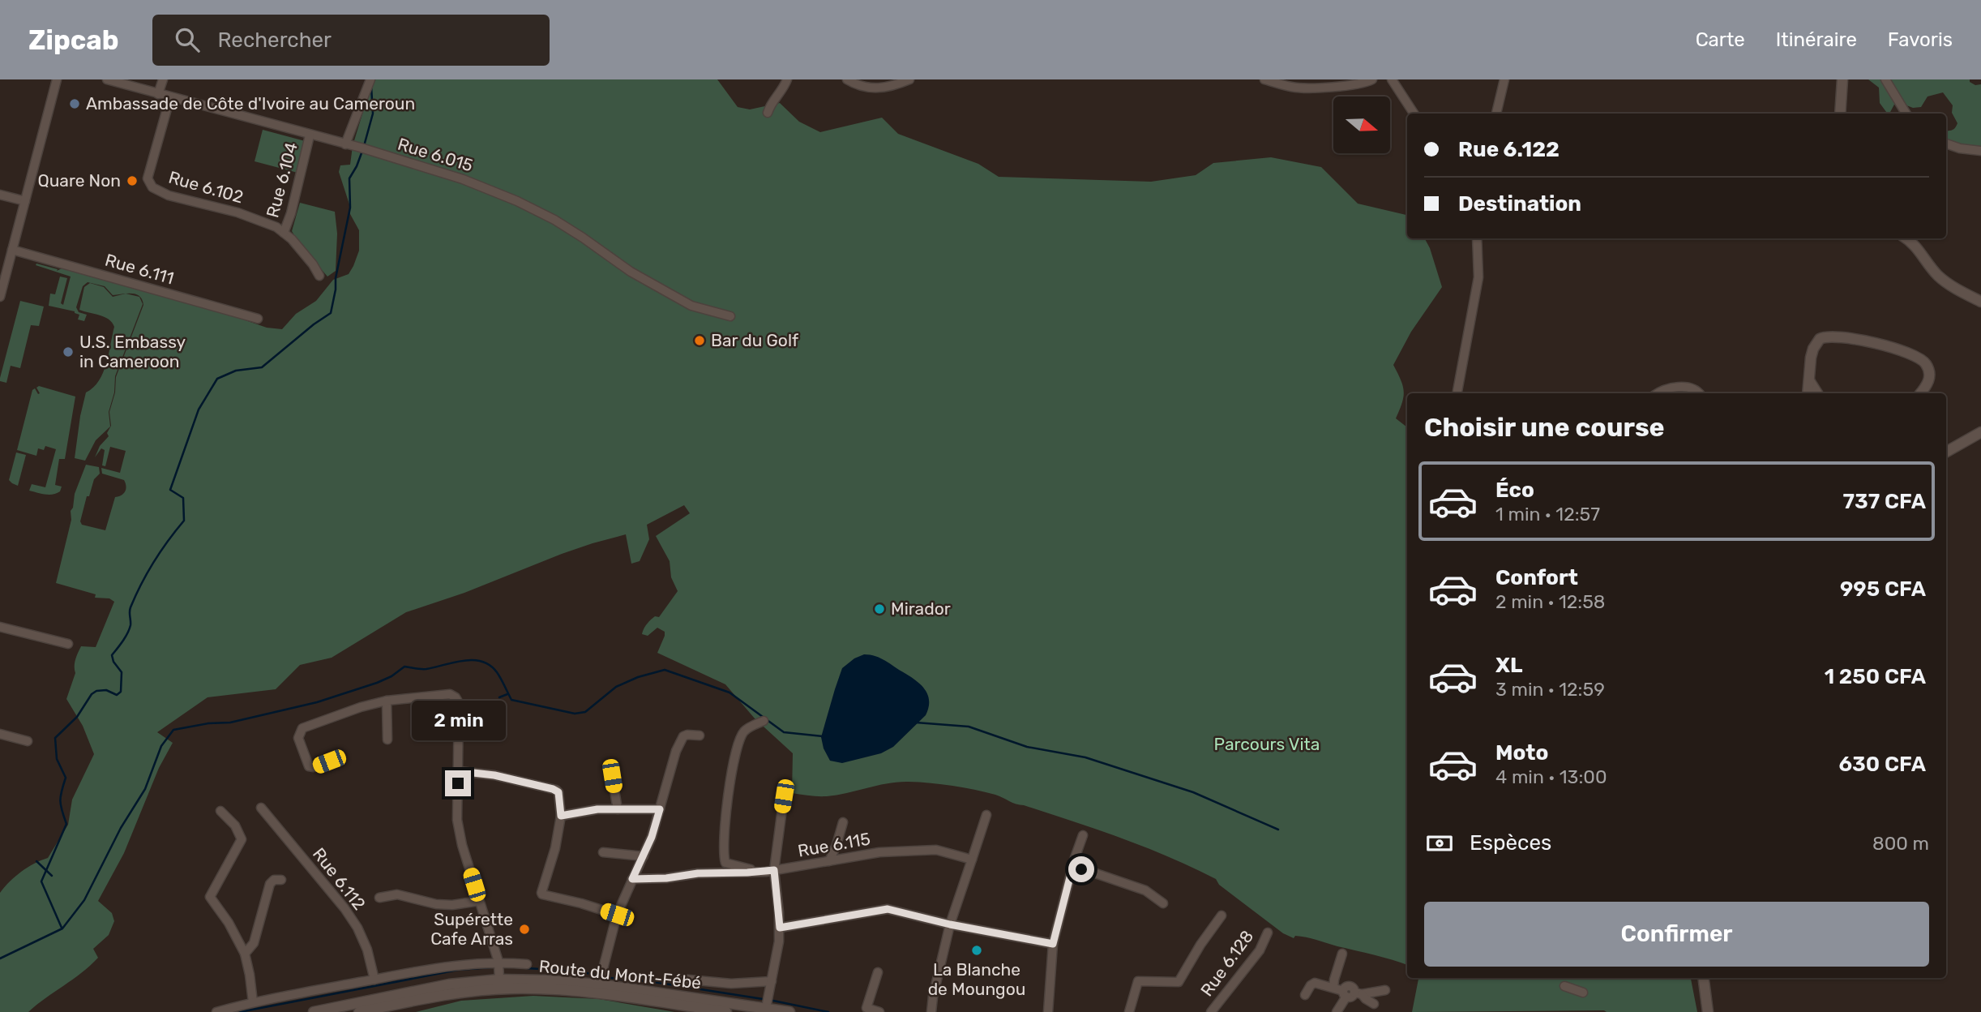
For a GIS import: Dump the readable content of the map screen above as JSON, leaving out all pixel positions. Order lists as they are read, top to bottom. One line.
{"streets":{"street":["Rue 6.015","Rue 6.104","Rue 6.102","Rue 6.111","Rue 6.115","Rue 6.112","Rue 6.128","Route du Mont-Fébé"]},"crossings":[["Rue 6.015","Rue 6.104"],["Rue 6.015","Rue 6.102"],["Rue 6.104","Rue 6.102"]],"parks":["Parcours Vita"],"places":["Ambassade de Côte d'Ivoire au Cameroun","Quare Non","Bar du Golf","U.S. Embassy in Cameroon","Mirador","Supérette Cafe Arras","La Blanche de Moungou"],"north":"right","page":{"header":"Zipcab","search":"Rechercher","nav":["Carte","Itinéraire","Favoris"],"banner":["Rue 6.122","Destination"],"heading":"Choisir une course","list":[{"name":"Éco","note":"1 min · 12:57","value":"737 CFA"},{"name":"Confort","note":"2 min · 12:58","value":"995 CFA"},{"name":"XL","note":"3 min · 12:59","value":"1 250 CFA"},{"name":"Moto","note":"4 min · 13:00","value":"630 CFA"}],"bubble":"2 min","pay":["Espèces","800 m"],"buttons":"Confirmer"}}
